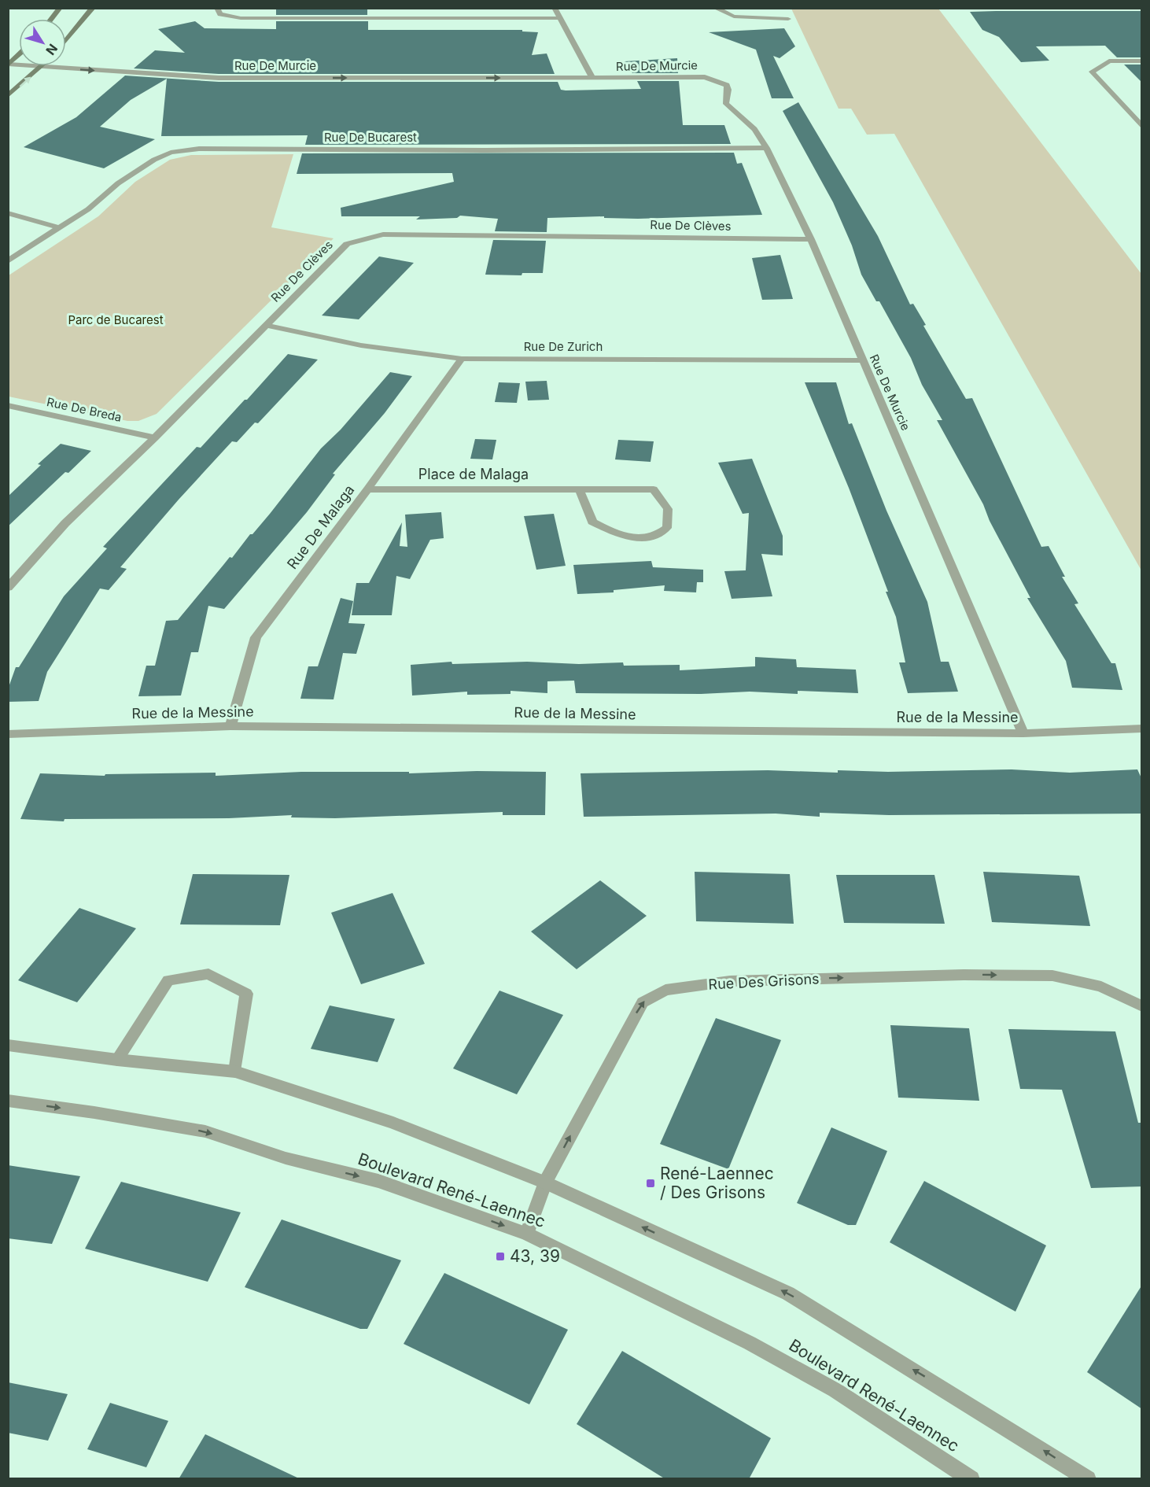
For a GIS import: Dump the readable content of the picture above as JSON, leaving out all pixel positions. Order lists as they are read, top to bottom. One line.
{"streets":{"street":["Rue De Murcie","Rue De Bucarest","Rue De Clèves","Rue De Zurich","Rue De Breda","Place de Malaga","Rue De Malaga","Rue de la Messine","Rue Des Grisons","Boulevard René-Laennec"]},"crossings":[["Rue De Murcie","Rue De Bucarest"],["Rue De Murcie","Rue De Clèves"],["Rue De Murcie","Rue De Zurich"],["Rue De Murcie","Rue de la Messine"],["Rue De Clèves","Rue De Zurich"],["Rue De Clèves","Rue De Breda"],["Rue De Zurich","Rue De Malaga"],["Place de Malaga","Rue De Malaga"],["Rue De Malaga","Rue de la Messine"],["Rue Des Grisons","Boulevard René-Laennec"]],"one_way":["Rue Des Grisons"],"parks":["Parc de Bucarest"],"places":{"transit":["René-Laennec / Des Grisons","43, 39"]},"north":"bottom right"}
